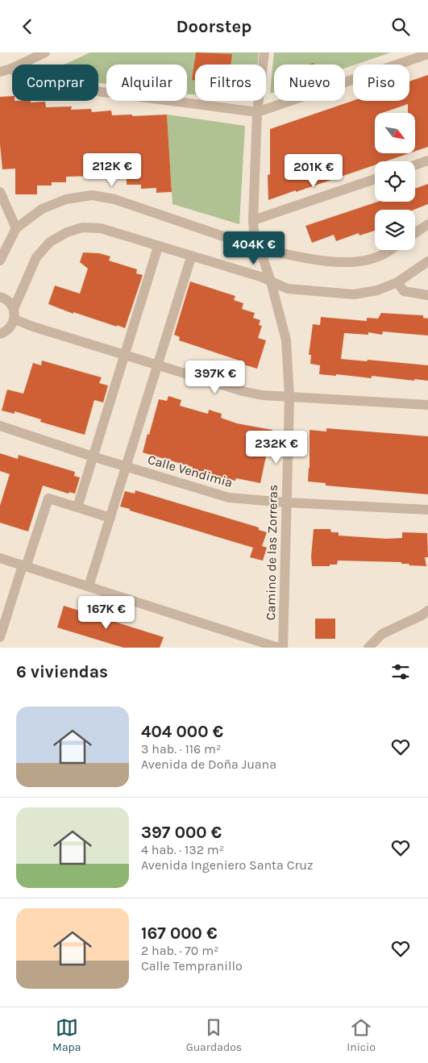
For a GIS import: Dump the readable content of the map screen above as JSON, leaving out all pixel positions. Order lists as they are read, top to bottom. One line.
{"streets":{"street":["Calle Vendimia","Camino de las Zorreras"]},"crossings":[["Calle Vendimia","Camino de las Zorreras"]],"north":"bottom right","page":{"header":"Doorstep","chip":["Comprar","Alquilar","Filtros","Nuevo","Piso"],"price":["212K €","201K €","404K €","397K €","232K €","167K €"],"heading":"6 viviendas","list":[{"name":"404 000 €","note":"3 hab. · 116 m² · Avenida de Doña Juana"},{"name":"397 000 €","note":"4 hab. · 132 m² · Avenida Ingeniero Santa Cruz"},{"name":"167 000 €","note":"2 hab. · 70 m² · Calle Tempranillo"}],"tabs":["Mapa","Guardados","Inicio"]}}
